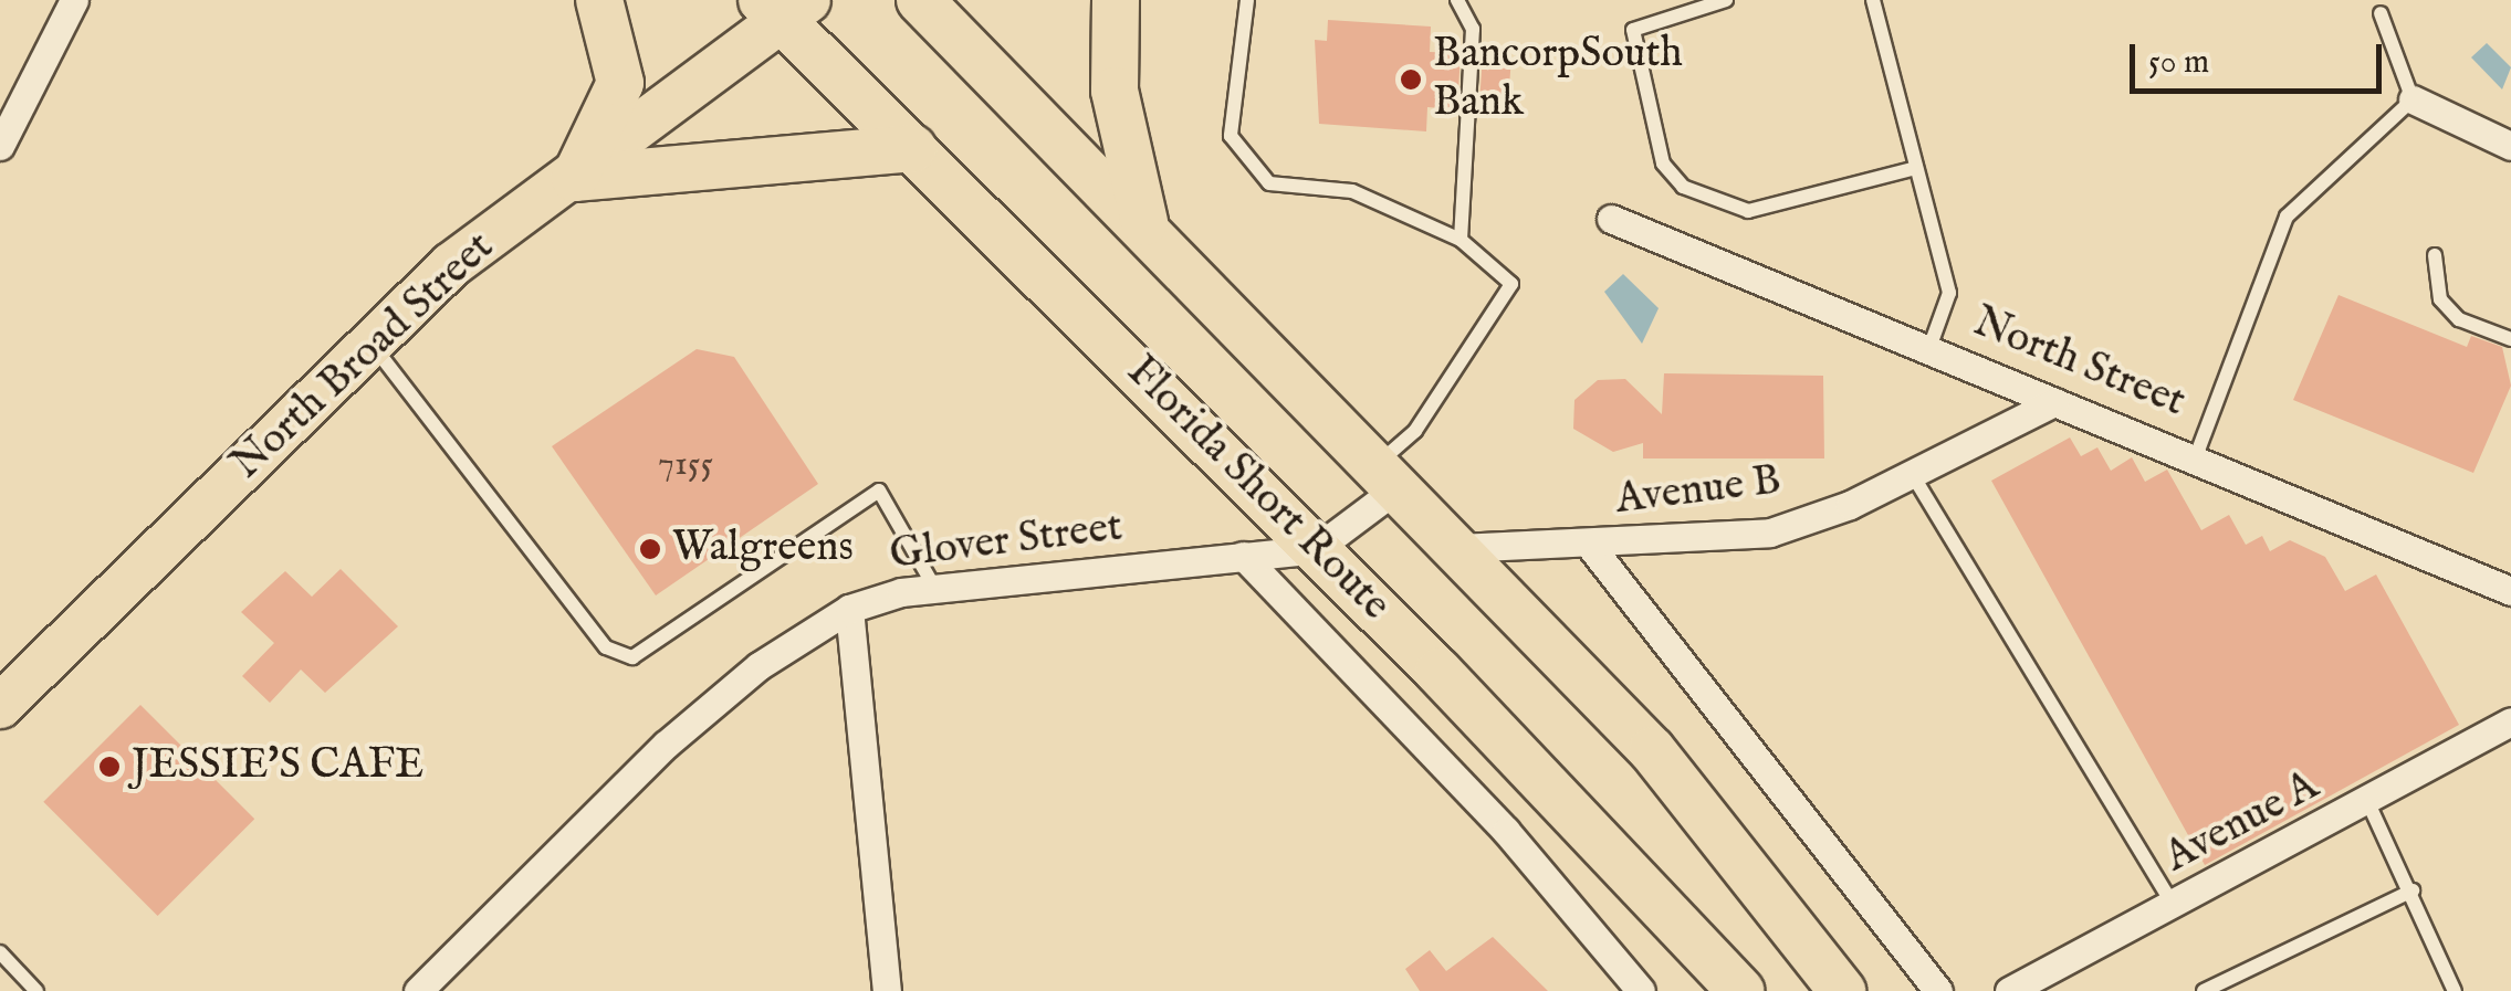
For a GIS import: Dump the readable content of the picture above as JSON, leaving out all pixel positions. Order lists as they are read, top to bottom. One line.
{"streets":{"highway":["Florida Short Route"],"main road":["North Broad Street"],"street":["North Street","Avenue B","Glover Street","Avenue A"]},"crossings":[["North Broad Street","Florida Short Route"],["North Street","Avenue B"],["Florida Short Route","Glover Street"]],"places":["BancorpSouth Bank","Walgreens","JESSIE'S CAFE"],"house_numbers":["7155"],"scale_bar":"50 m"}
